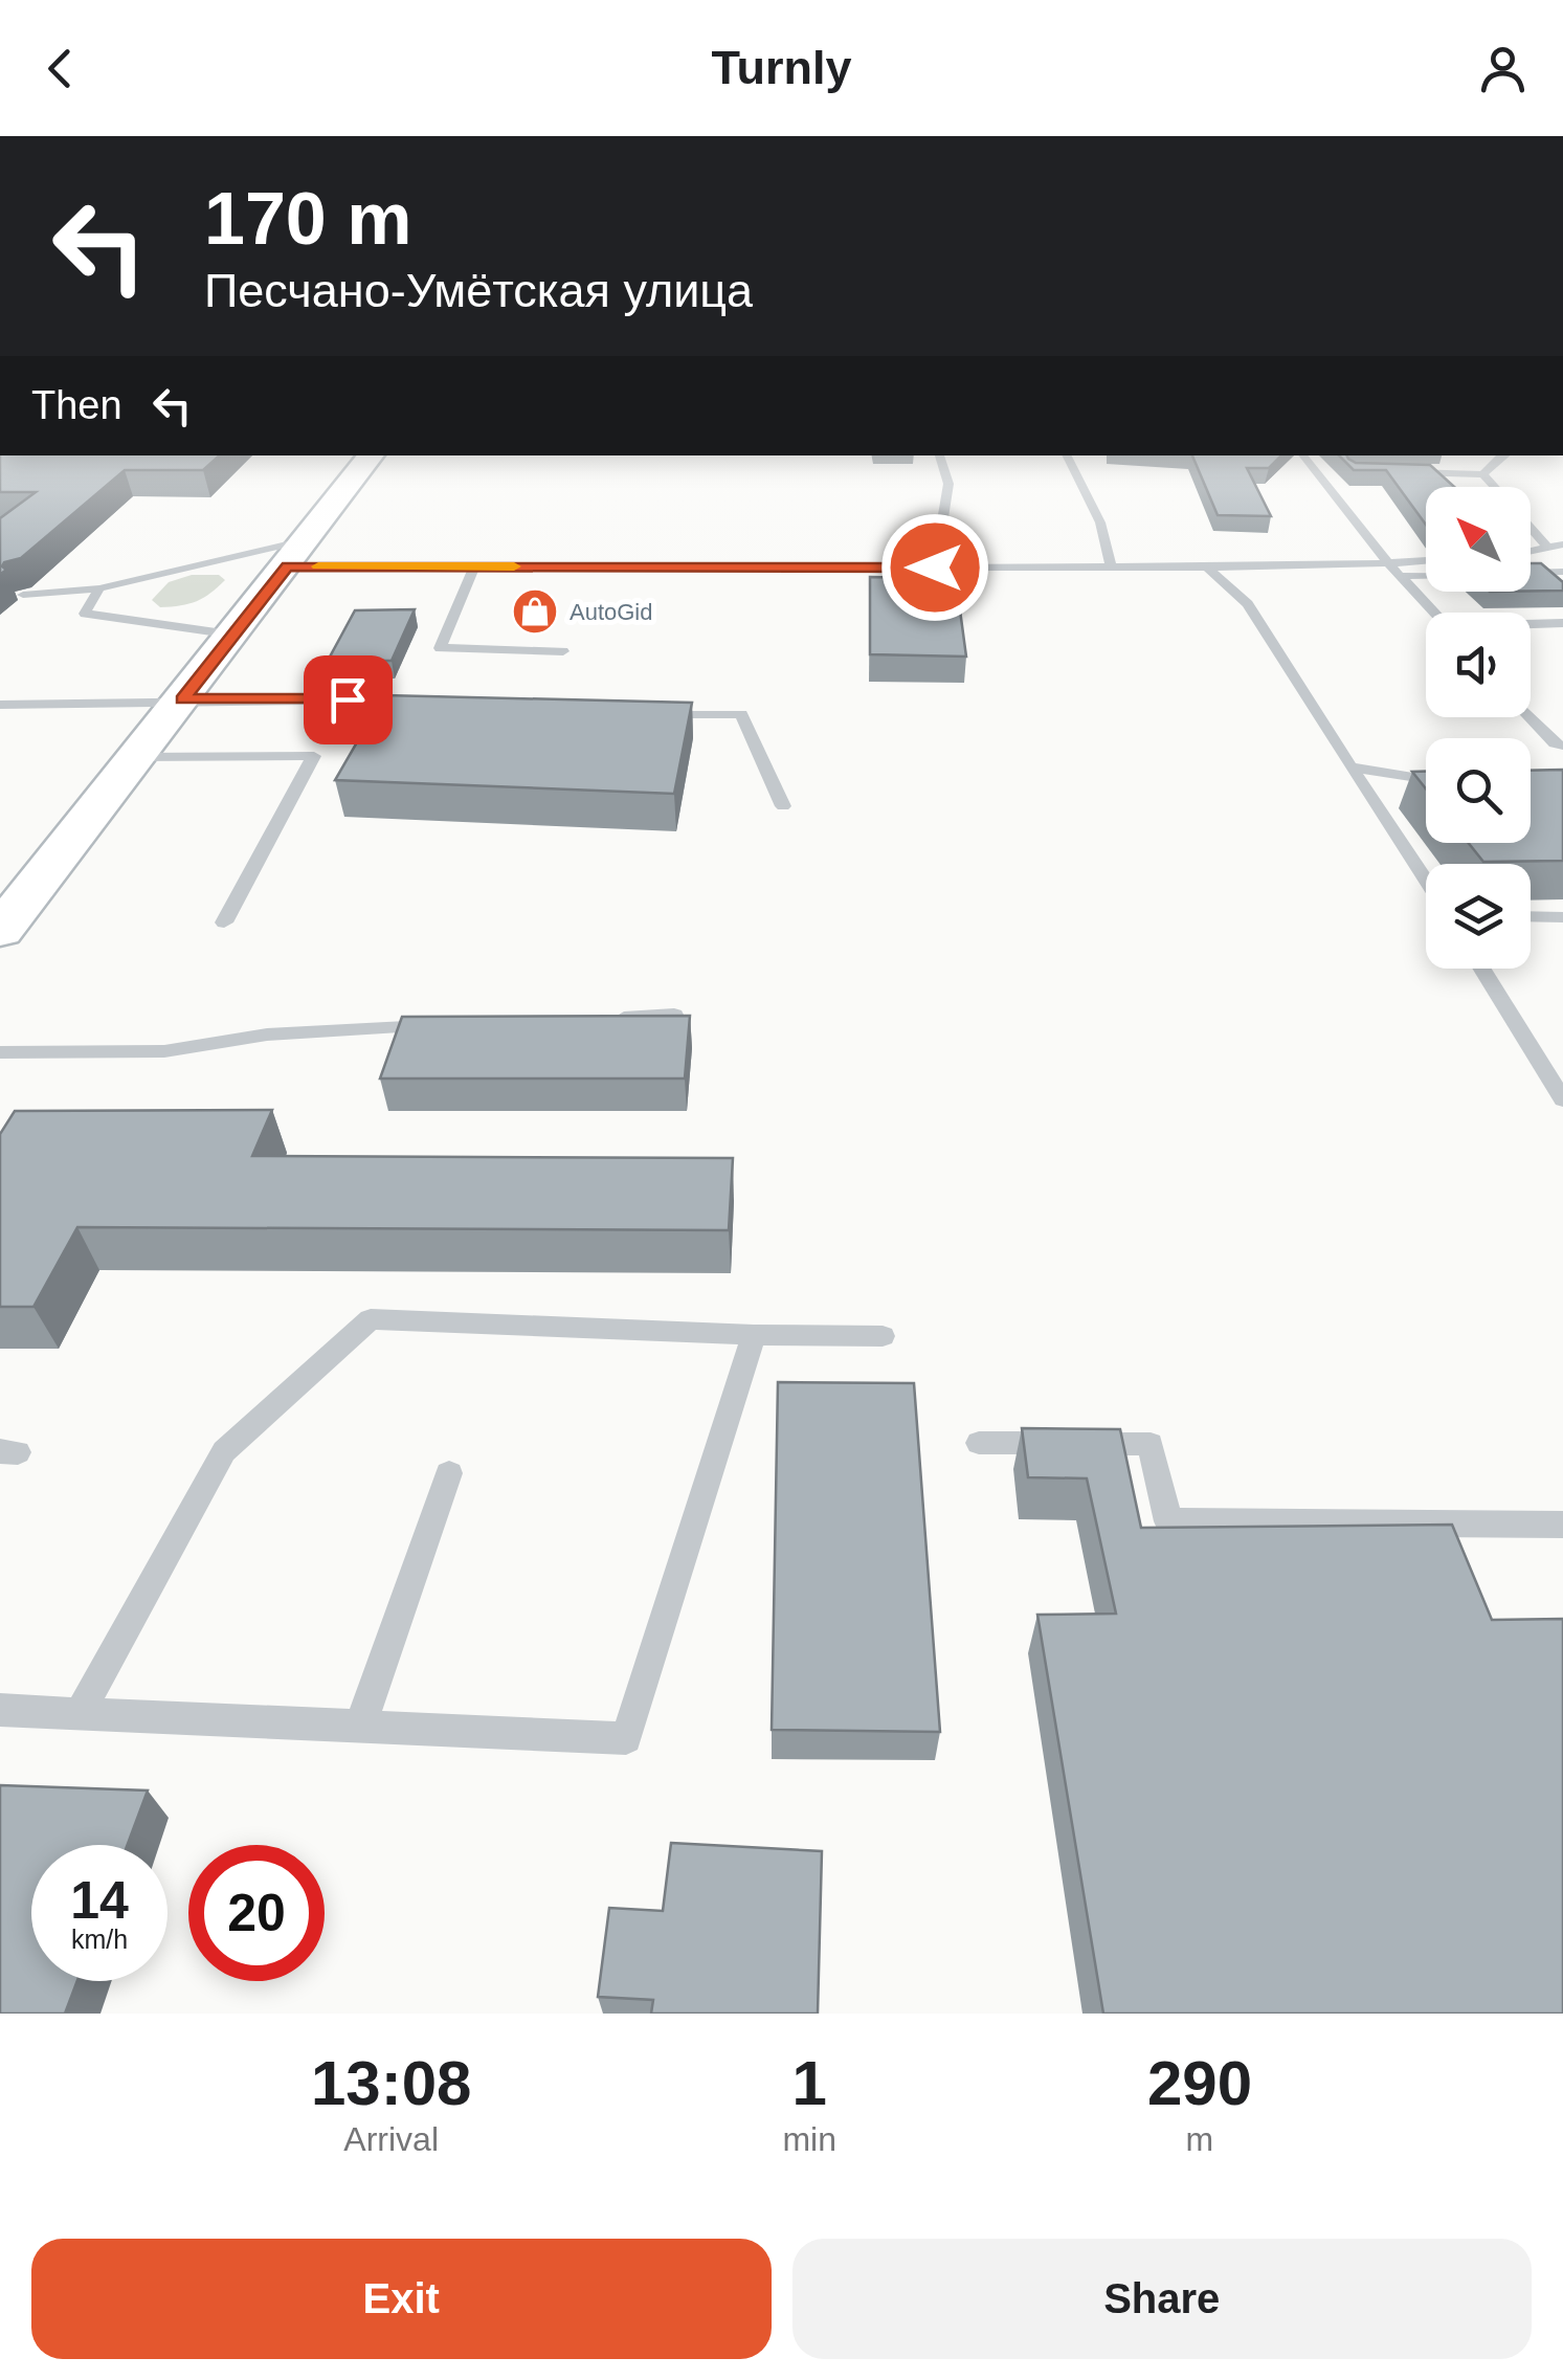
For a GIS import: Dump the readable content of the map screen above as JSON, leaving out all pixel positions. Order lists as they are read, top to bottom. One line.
{"places":{"shop":["AutoGid"]},"north":"top left","page":{"header":"Turnly","turn":["170 m","Песчано-Умётская улица"],"then":"Then","speed":"14 km/h","limit":"20","eta":["13:08","Arrival","1","min","290","m"],"buttons":["Exit","Share"]}}
